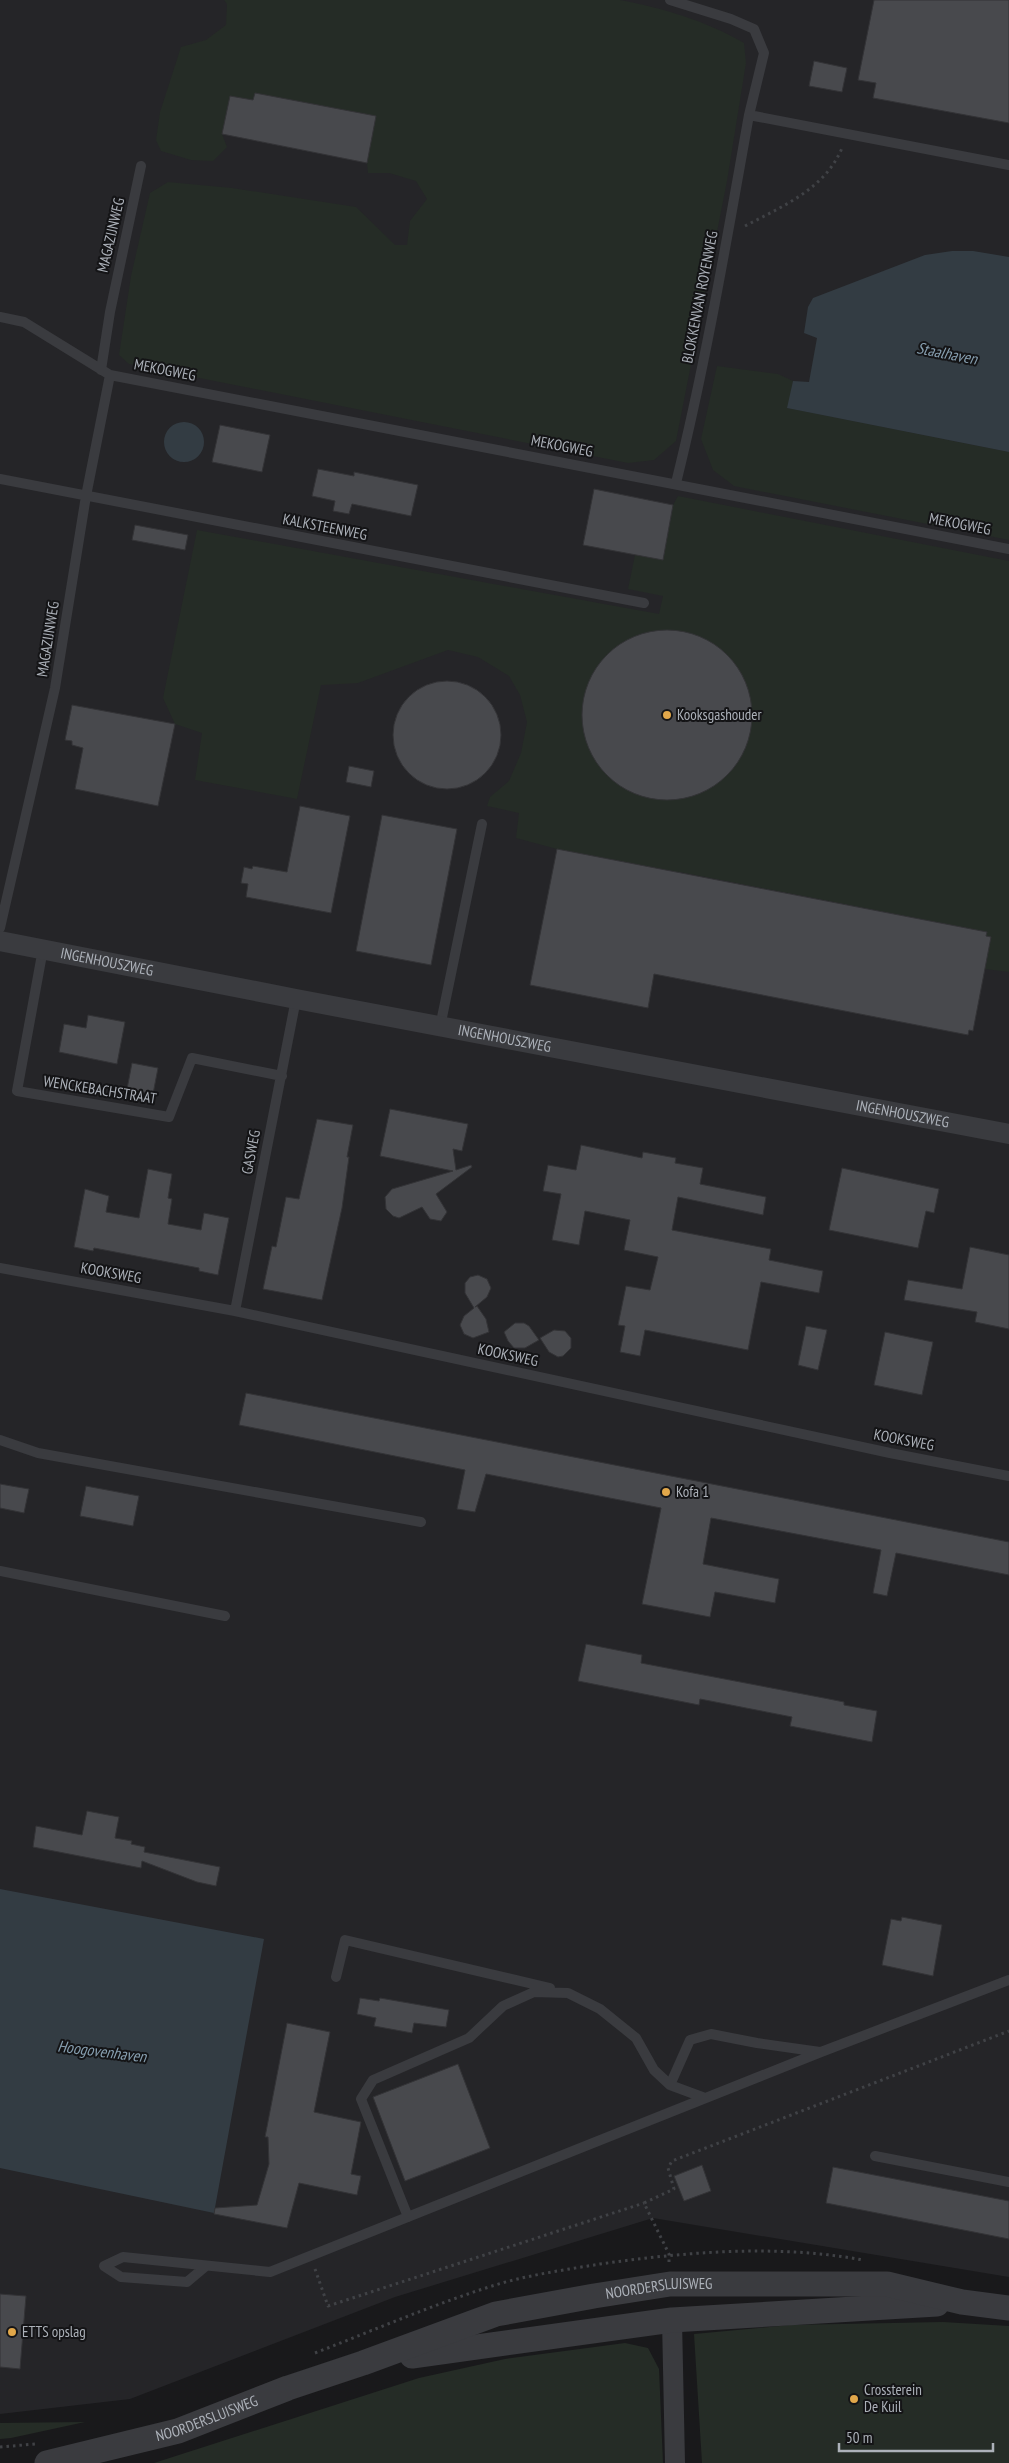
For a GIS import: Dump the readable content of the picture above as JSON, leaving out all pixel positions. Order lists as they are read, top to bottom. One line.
{"streets":{"street":["INGENHOUSZWEG","NOORDERSLUISWEG"],"lane":["MAGAZIJNWEG","BLOKKENVAN ROYENWEG","MEKOGWEG","KALKSTEENWEG","WENCKEBACHSTRAAT","GASWEG","KOOKSWEG"]},"crossings":[["MAGAZIJNWEG","MEKOGWEG"],["MAGAZIJNWEG","KALKSTEENWEG"],["BLOKKENVAN ROYENWEG","MEKOGWEG"],["INGENHOUSZWEG","WENCKEBACHSTRAAT"],["INGENHOUSZWEG","GASWEG"],["WENCKEBACHSTRAAT","GASWEG"],["GASWEG","KOOKSWEG"]],"water":["Staalhaven","Hoogovenhaven"],"places":["Kooksgashouder","Kofa 1","ETTS opslag","Crossterein De Kuil"],"scale_bar":"50 m"}
